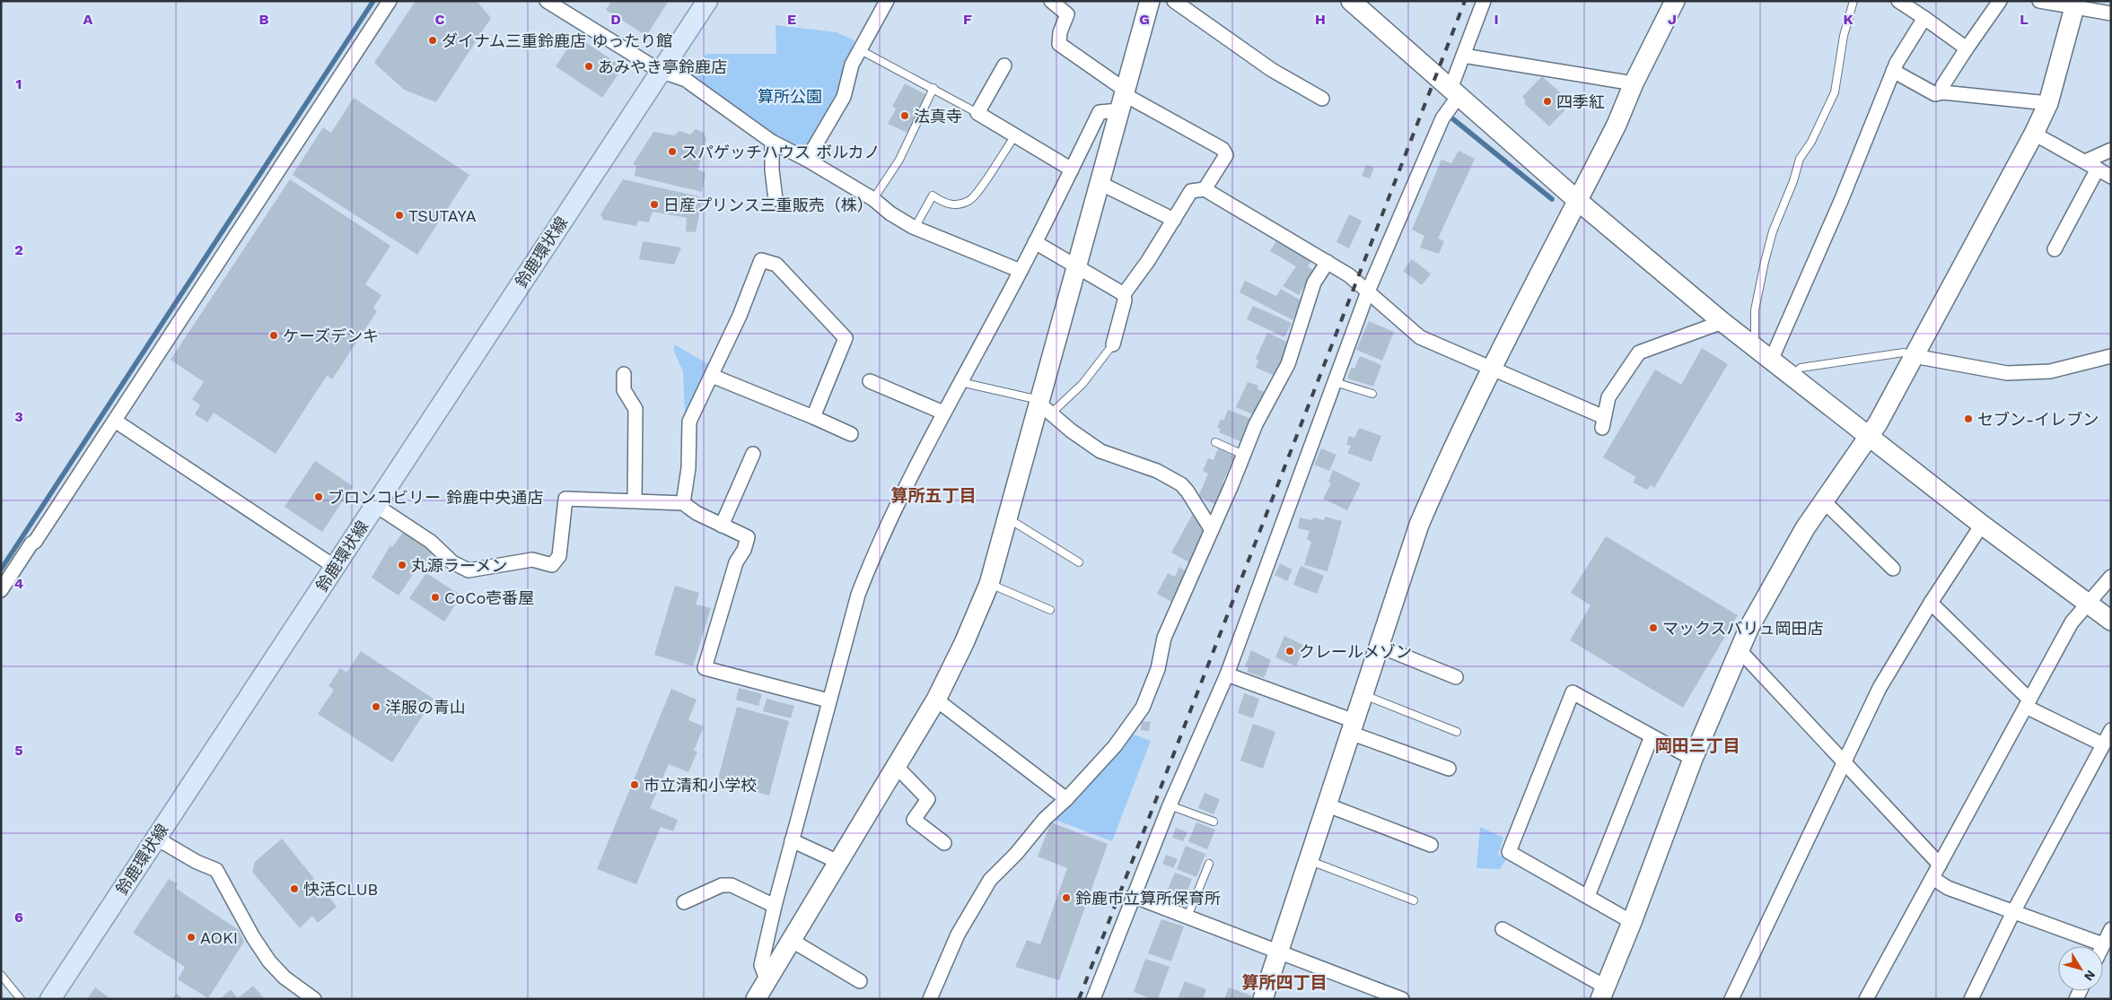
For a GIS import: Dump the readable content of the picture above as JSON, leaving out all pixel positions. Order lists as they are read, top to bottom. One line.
{"streets":{"main road":["鈴鹿環状線"]},"districts":["算所五丁目","岡田三丁目","算所四丁目"],"parks":["算所公園"],"places":["ダイナム三重鈴鹿店 ゆったり館","あみやき亭鈴鹿店","四季紅","法真寺","スパゲッチハウス ボルカノ","日産プリンス三重販売（株）","TSUTAYA","ケーズデンキ","セブン-イレブン","ブロンコビリー 鈴鹿中央通店","丸源ラーメン","CoCo壱番屋","マックスバリュ岡田店","クレールメゾン","洋服の青山","市立清和小学校","快活CLUB","鈴鹿市立算所保育所","AOKI"],"north":"bottom right","grid":{"columns":["A","B","C","D","E","F","G","H","I","J","K","L"],"rows":["1","2","3","4","5","6"]}}
